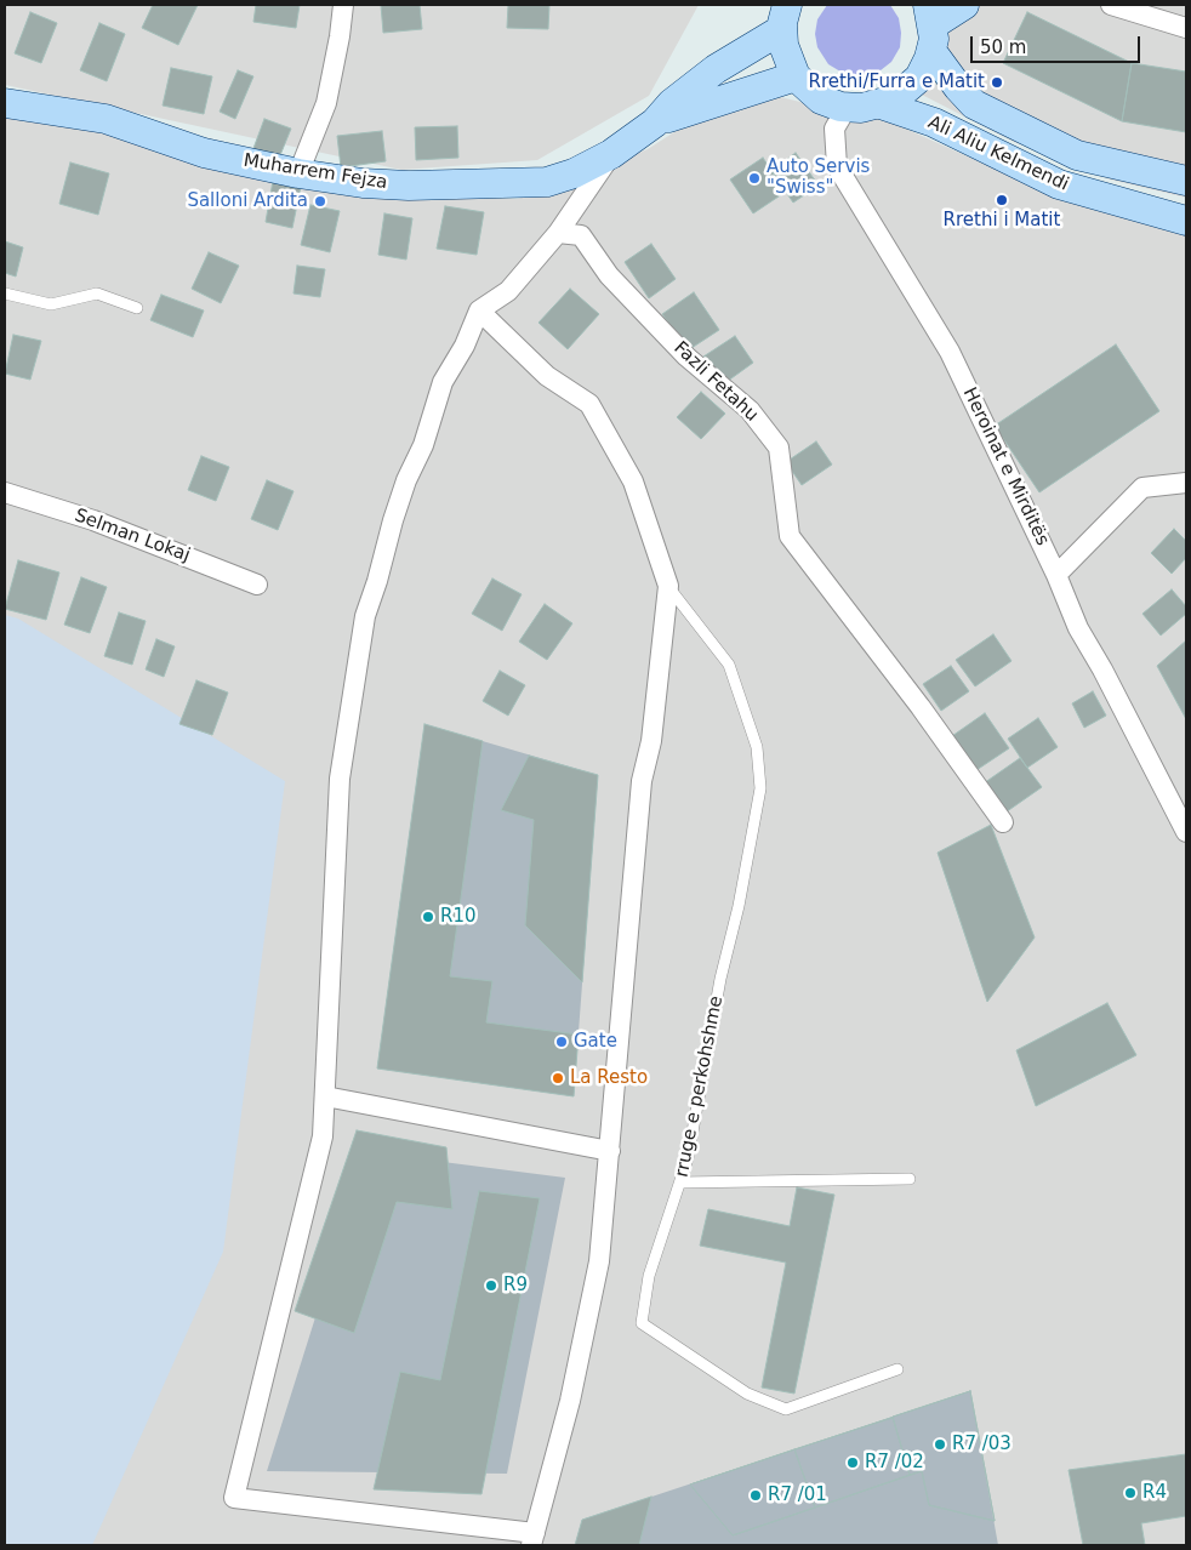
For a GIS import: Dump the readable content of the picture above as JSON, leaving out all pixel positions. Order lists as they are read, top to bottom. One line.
{"streets":{"street":["Ali Aliu Kelmendi","Muharrem Fejza","Fazli Fetahu","Heroinat e Mirditës","Selman Lokaj","rruge e perkohshme"]},"places":["Rrethi/Furra e Matit","Auto Servis \"Swiss\"","Rrethi i Matit","Salloni Ardita","R10","Gate","La Resto","R9","R7 /03","R7 /02","R4","R7 /01"],"scale_bar":"50 m"}
